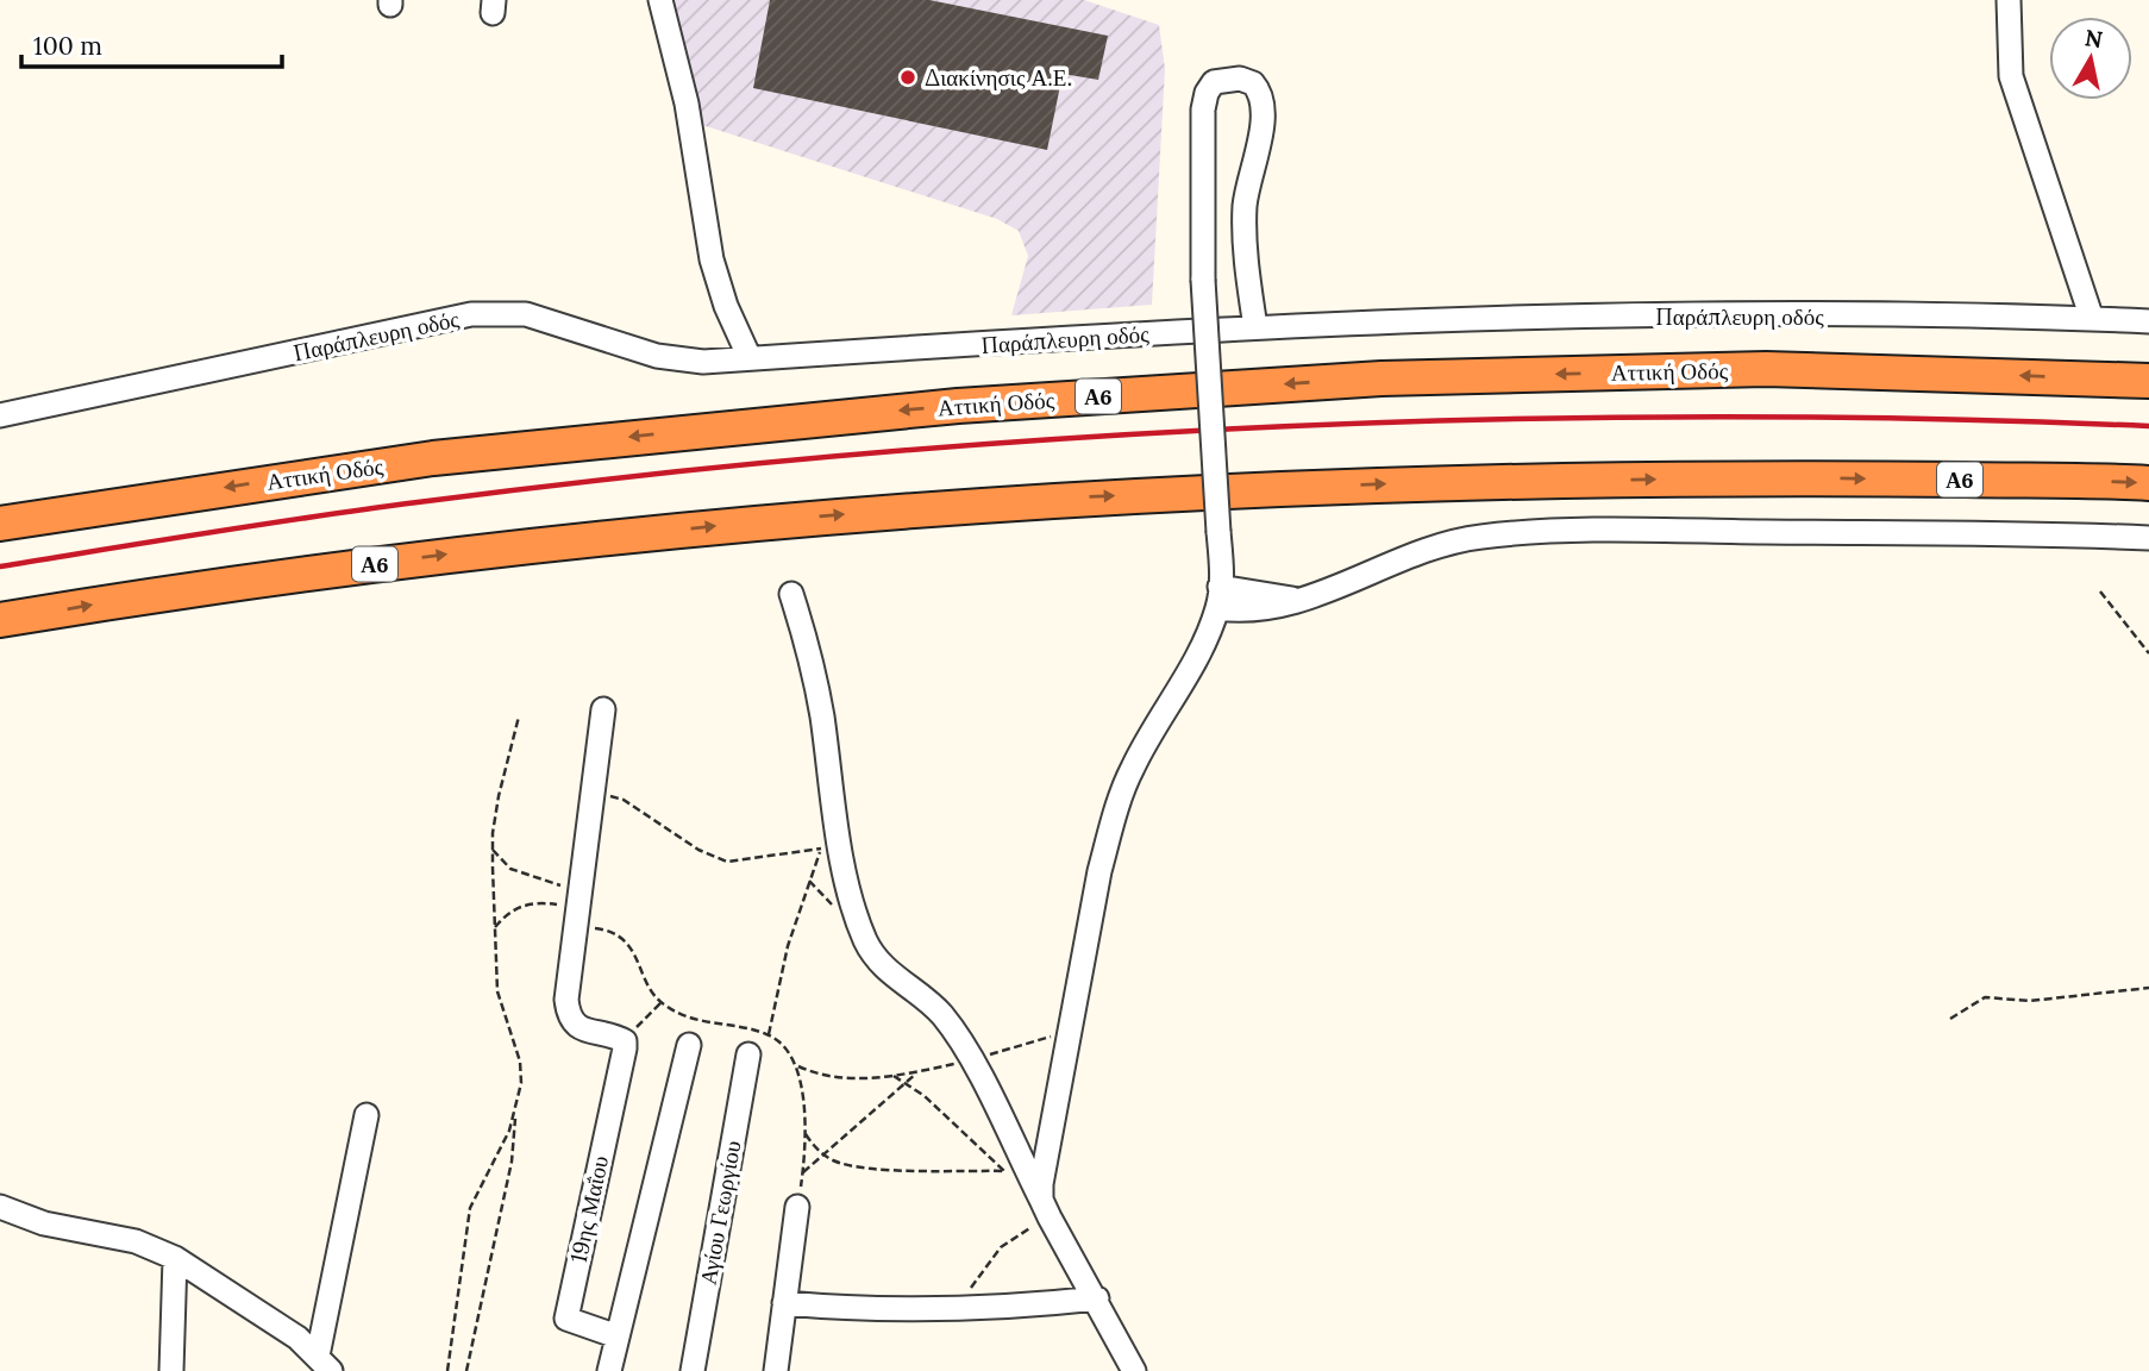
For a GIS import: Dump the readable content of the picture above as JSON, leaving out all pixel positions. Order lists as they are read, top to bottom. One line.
{"streets":{"highway":["Αττική Οδός","Α6"],"street":["Παράπλευρη οδός","19ης Μαΐου","Αγίου Γεωργίου"]},"places":["Διακίνησις Α.Ε."],"scale_bar":"100 m","north":"top"}
